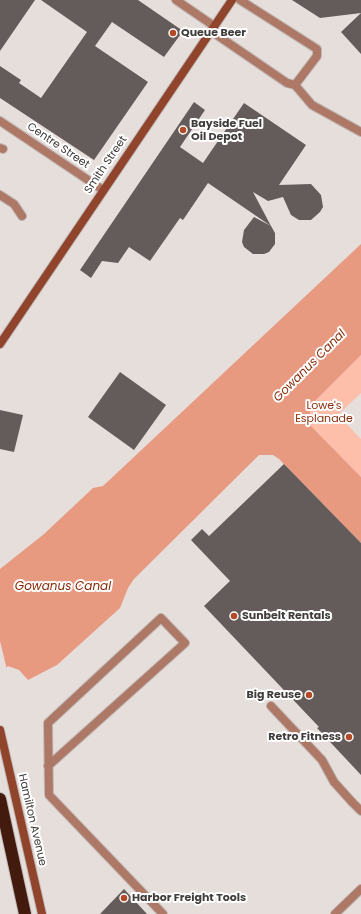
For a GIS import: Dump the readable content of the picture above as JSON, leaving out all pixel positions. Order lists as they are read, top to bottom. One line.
{"streets":{"street":["Centre Street","Smith Street","Hamilton Avenue"]},"crossings":[["Centre Street","Smith Street"]],"water":["Gowanus Canal"],"parks":["Lowe's Esplanade"],"places":["Queue Beer","Bayside Fuel Oil Depot","Sunbelt Rentals","Big Reuse","Retro Fitness","Harbor Freight Tools"]}
